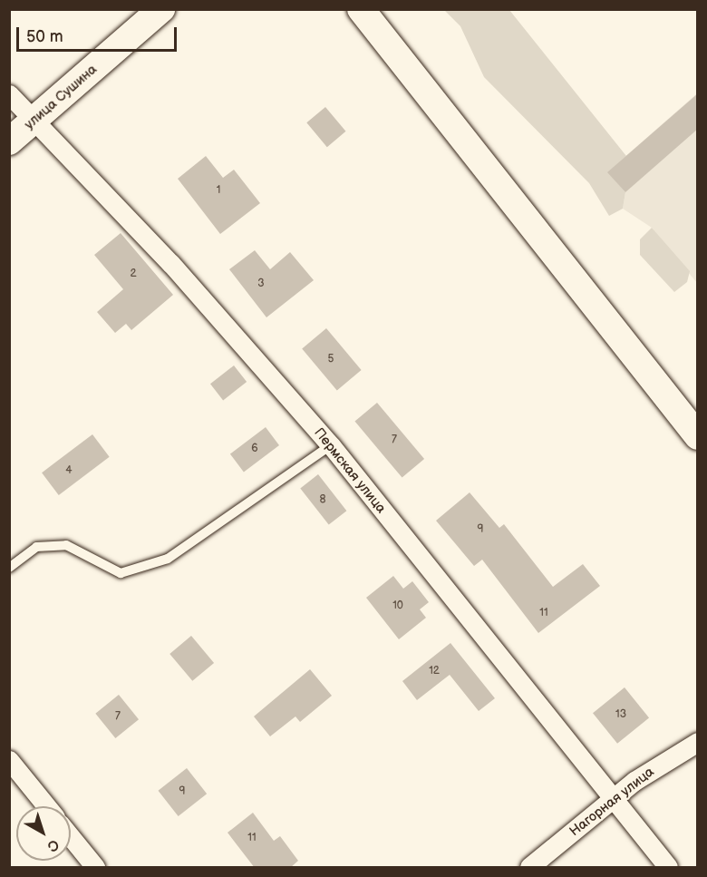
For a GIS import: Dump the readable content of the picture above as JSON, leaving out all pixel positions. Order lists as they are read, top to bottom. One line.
{"streets":{"street":["улица Сушина","Пермская улица","Нагорная улица"]},"crossings":[["улица Сушина","Пермская улица"],["Пермская улица","Нагорная улица"]],"house_numbers":["1","2","3","5","7","6","4","8","9","10","11","12","13","7","9","11"],"scale_bar":"50 m","north":"bottom right"}
